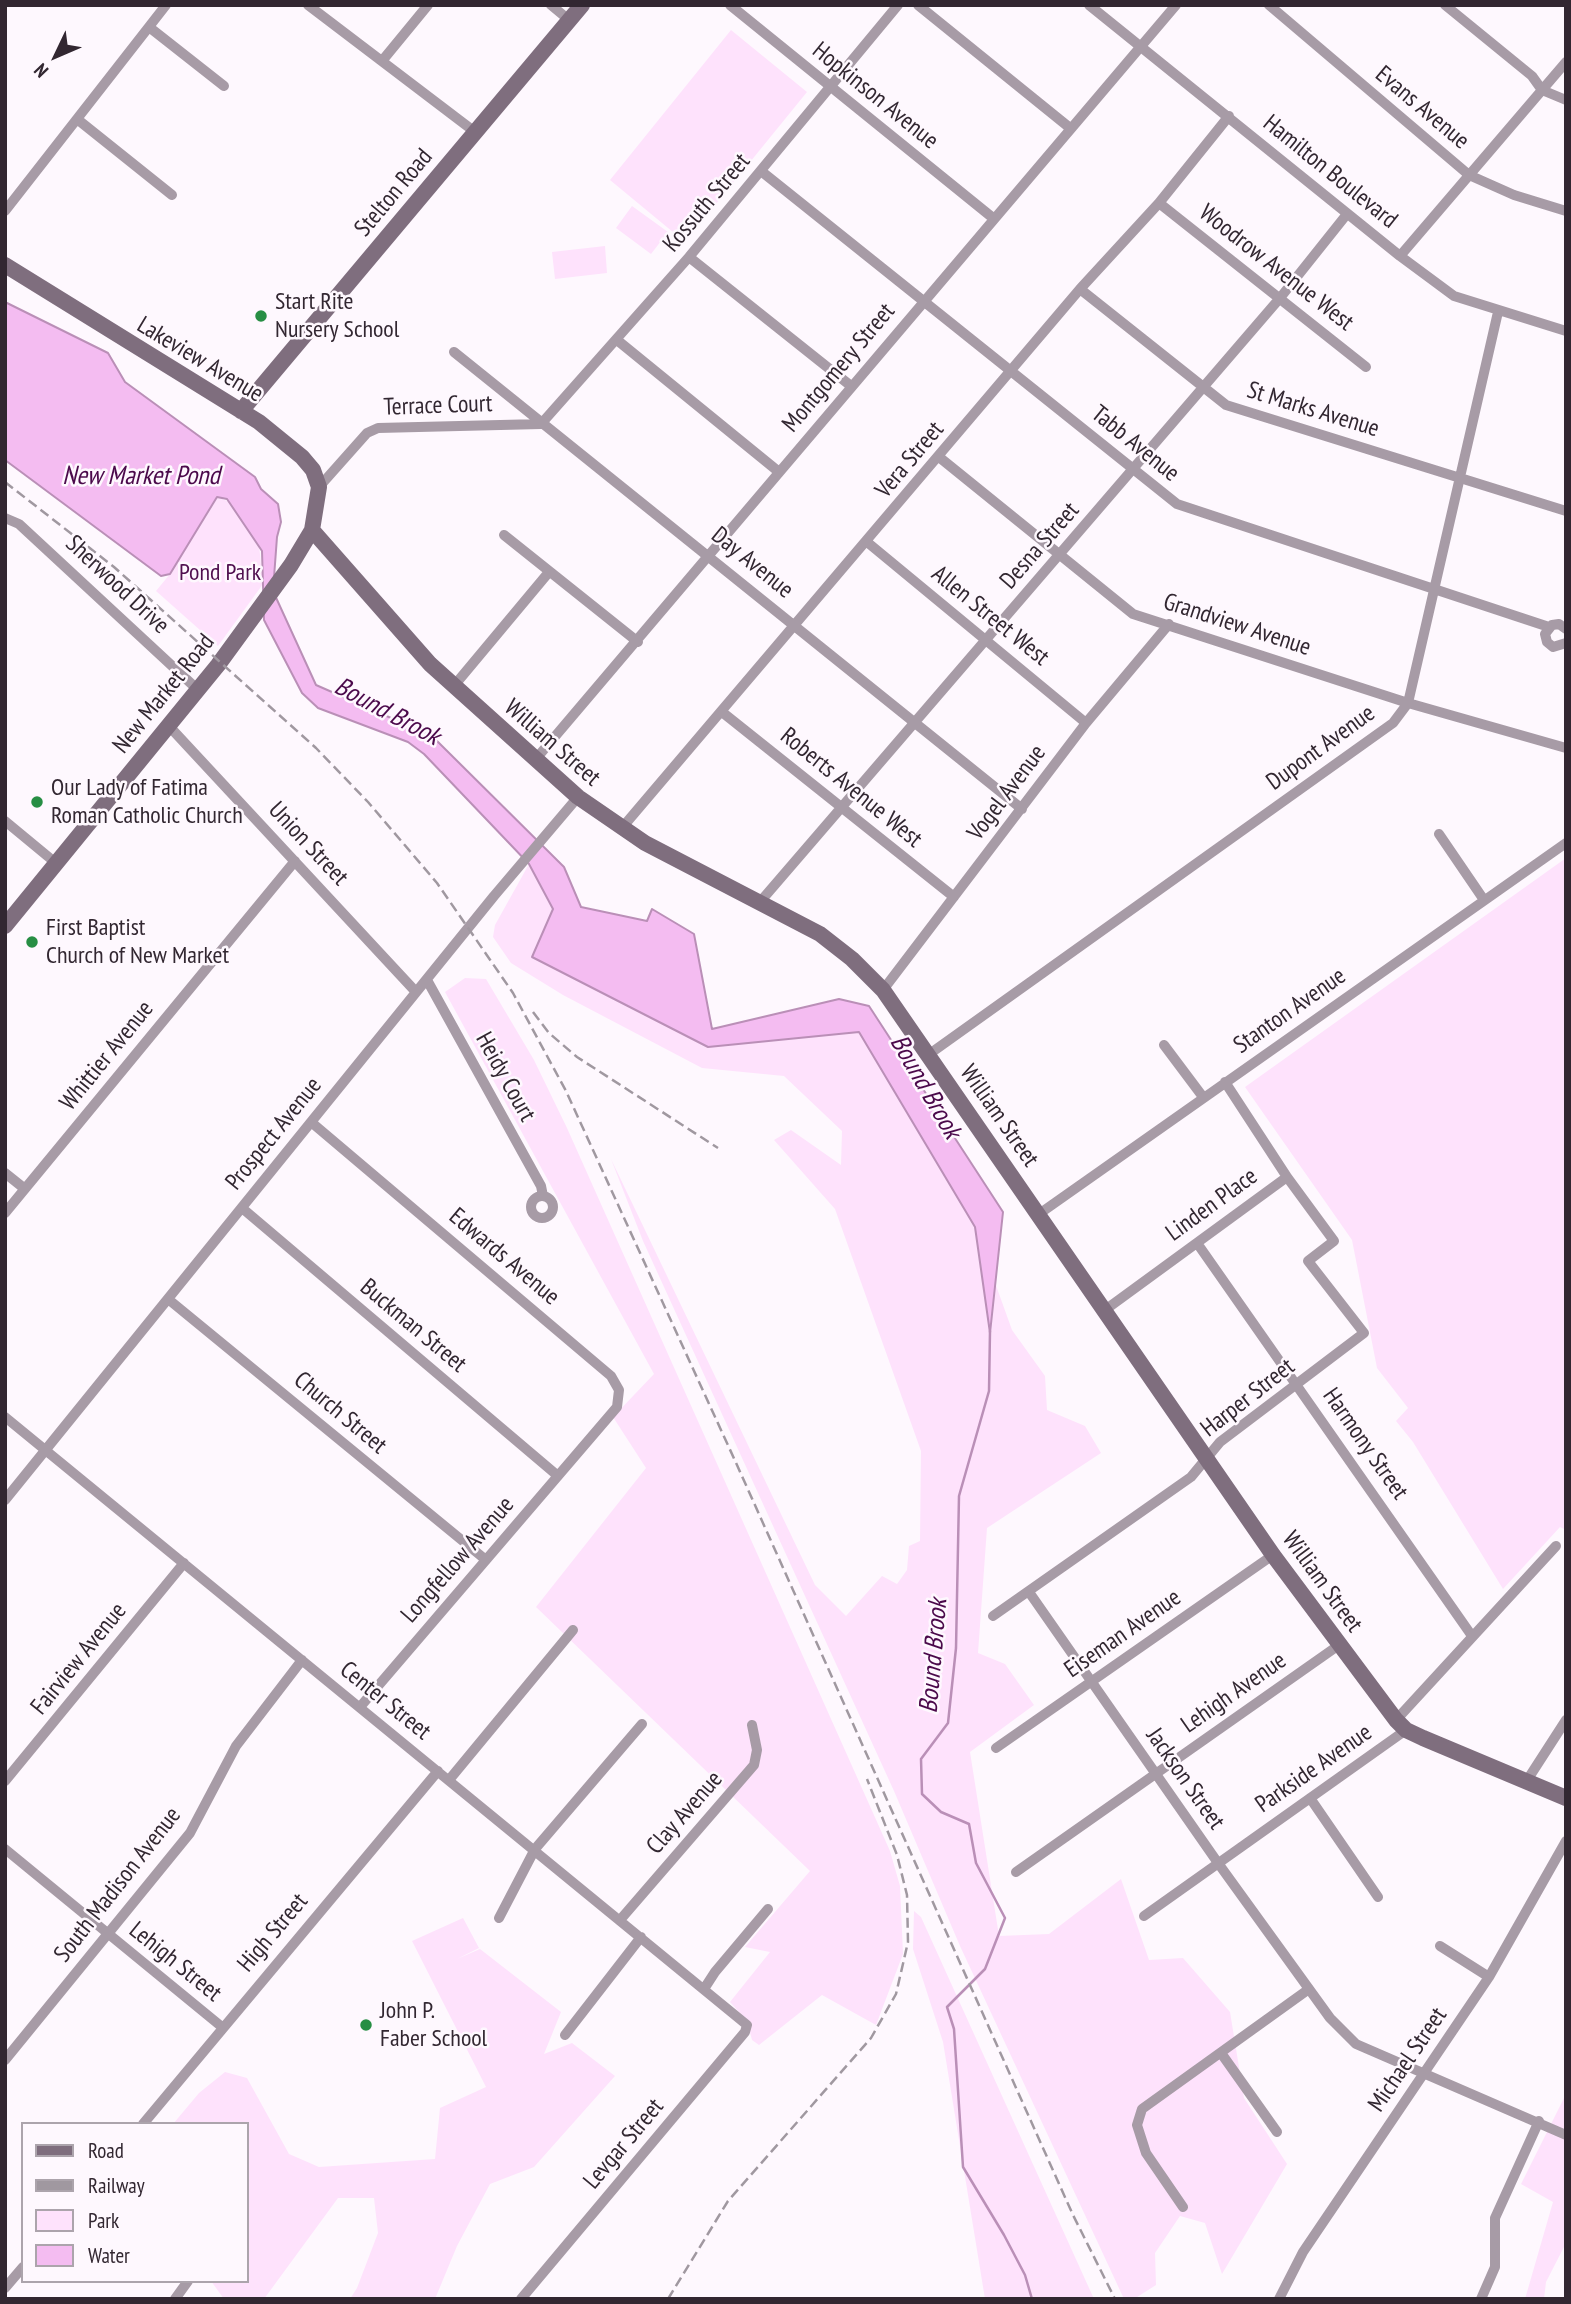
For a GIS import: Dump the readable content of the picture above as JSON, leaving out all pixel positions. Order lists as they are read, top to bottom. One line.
{"streets":{"main road":["Stelton Road","Lakeview Avenue","New Market Road","William Street"],"street":["Hopkinson Avenue","Evans Avenue","Hamilton Boulevard","Kossuth Street","Woodrow Avenue West","Montgomery Street","Terrace Court","St Marks Avenue","Tabb Avenue","Vera Street","Desna Street","Day Avenue","Sherwood Drive","Allen Street West","Grandview Avenue","Dupont Avenue","Roberts Avenue West","Vogel Avenue","Union Street","Stanton Avenue","Whittier Avenue","Heidy Court","Prospect Avenue","Linden Place","Edwards Avenue","Buckman Street","Harper Street","Church Street","Harmony Street","Longfellow Avenue","Eiseman Avenue","Fairview Avenue","Lehigh Avenue","Center Street","Parkside Avenue","Jackson Street","Clay Avenue","South Madison Avenue","High Street","Lehigh Street","Michael Street","Levgar Street"]},"crossings":[["Hopkinson Avenue","Kossuth Street"],["Hopkinson Avenue","Montgomery Street"],["Hamilton Boulevard","Montgomery Street"],["Hamilton Boulevard","Vera Street"],["Hamilton Boulevard","Desna Street"],["Hamilton Boulevard","Dupont Avenue"],["Stelton Road","Lakeview Avenue"],["Kossuth Street","Terrace Court"],["Kossuth Street","Tabb Avenue"],["Kossuth Street","Day Avenue"],["Woodrow Avenue West","Vera Street"],["Woodrow Avenue West","Desna Street"],["Lakeview Avenue","Terrace Court"],["Montgomery Street","Tabb Avenue"],["Montgomery Street","Day Avenue"],["Montgomery Street","William Street"],["Terrace Court","Day Avenue"],["St Marks Avenue","Vera Street"],["St Marks Avenue","Desna Street"],["St Marks Avenue","Dupont Avenue"],["Tabb Avenue","Vera Street"],["Tabb Avenue","Desna Street"],["Tabb Avenue","Dupont Avenue"],["Vera Street","Day Avenue"],["Vera Street","Allen Street West"],["Vera Street","Grandview Avenue"],["Vera Street","William Street"],["Vera Street","Roberts Avenue West"],["Desna Street","Day Avenue"],["Desna Street","Allen Street West"],["Desna Street","Grandview Avenue"],["Desna Street","William Street"],["Desna Street","Roberts Avenue West"],["Day Avenue","Vogel Avenue"],["Sherwood Drive","New Market Road"],["Allen Street West","Vogel Avenue"],["Grandview Avenue","Dupont Avenue"],["Grandview Avenue","Vogel Avenue"],["New Market Road","William Street"],["New Market Road","Union Street"],["William Street","Dupont Avenue"],["William Street","Vogel Avenue"],["William Street","Stanton Avenue"],["William Street","Prospect Avenue"],["William Street","Linden Place"],["William Street","Harper Street"],["William Street","Eiseman Avenue"],["William Street","Lehigh Avenue"],["William Street","Parkside Avenue"],["Roberts Avenue West","Vogel Avenue"],["Union Street","Whittier Avenue"],["Union Street","Prospect Avenue"],["Stanton Avenue","Linden Place"],["Heidy Court","Prospect Avenue"],["Prospect Avenue","Edwards Avenue"],["Prospect Avenue","Buckman Street"],["Prospect Avenue","Church Street"],["Prospect Avenue","Center Street"],["Linden Place","Harper Street"],["Linden Place","Harmony Street"],["Edwards Avenue","Longfellow Avenue"],["Buckman Street","Longfellow Avenue"],["Harper Street","Harmony Street"],["Harper Street","Jackson Street"],["Church Street","Longfellow Avenue"],["Harmony Street","Parkside Avenue"],["Longfellow Avenue","Center Street"],["Eiseman Avenue","Jackson Street"],["Fairview Avenue","Center Street"],["Lehigh Avenue","Jackson Street"],["Center Street","Clay Avenue"],["Center Street","South Madison Avenue"],["Center Street","High Street"],["Center Street","Levgar Street"],["Parkside Avenue","Jackson Street"],["Jackson Street","Michael Street"],["South Madison Avenue","Lehigh Street"],["High Street","Lehigh Street"]],"water":["New Market Pond","Bound Brook"],"parks":["Pond Park"],"places":["Start Rite Nursery School","Our Lady of Fatima Roman Catholic Church","First Baptist Church of New Market","John P. Faber School"],"legend":["Road","Railway","Park","Water"],"north":"bottom left"}
